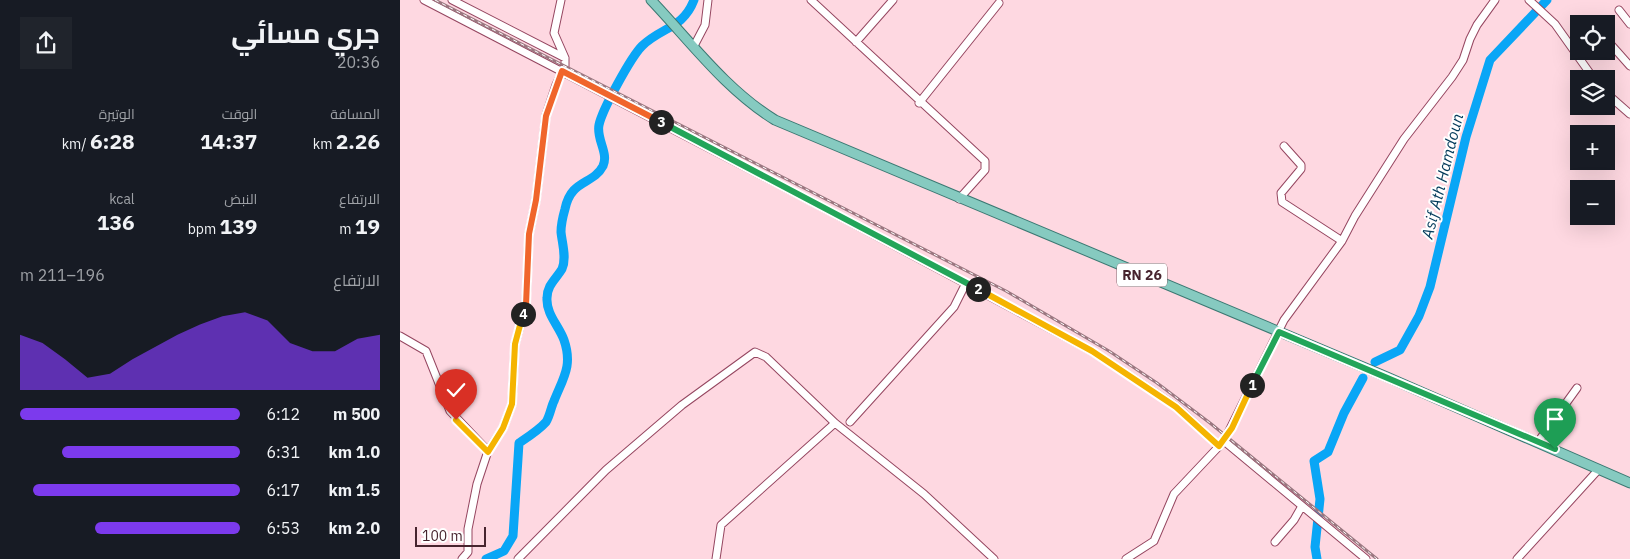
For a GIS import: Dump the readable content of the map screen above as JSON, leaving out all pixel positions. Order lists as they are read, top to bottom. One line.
{"streets":{"main road":["RN 26"]},"water":["Asif Ath Hamdoun"],"scale_bar":"100 m","page":{"heading":["جري مسائي","20:36"],"map_buttons":["+","−"],"stats":[["المسافة","2.26 km"],["الوقت","14:37"],["الوتيرة","6:28 /km"],["الارتفاع","19 m"],["النبض","139 bpm"],["kcal","136"]],"pins":["3","2","4","1"],"chart":["الارتفاع","196–211 m"],"list":[{"name":"500 m","note":"6:12"},{"name":"1.0 km","note":"6:31"},{"name":"1.5 km","note":"6:17"},{"name":"2.0 km","note":"6:53"}],"scale":"100 m"}}
